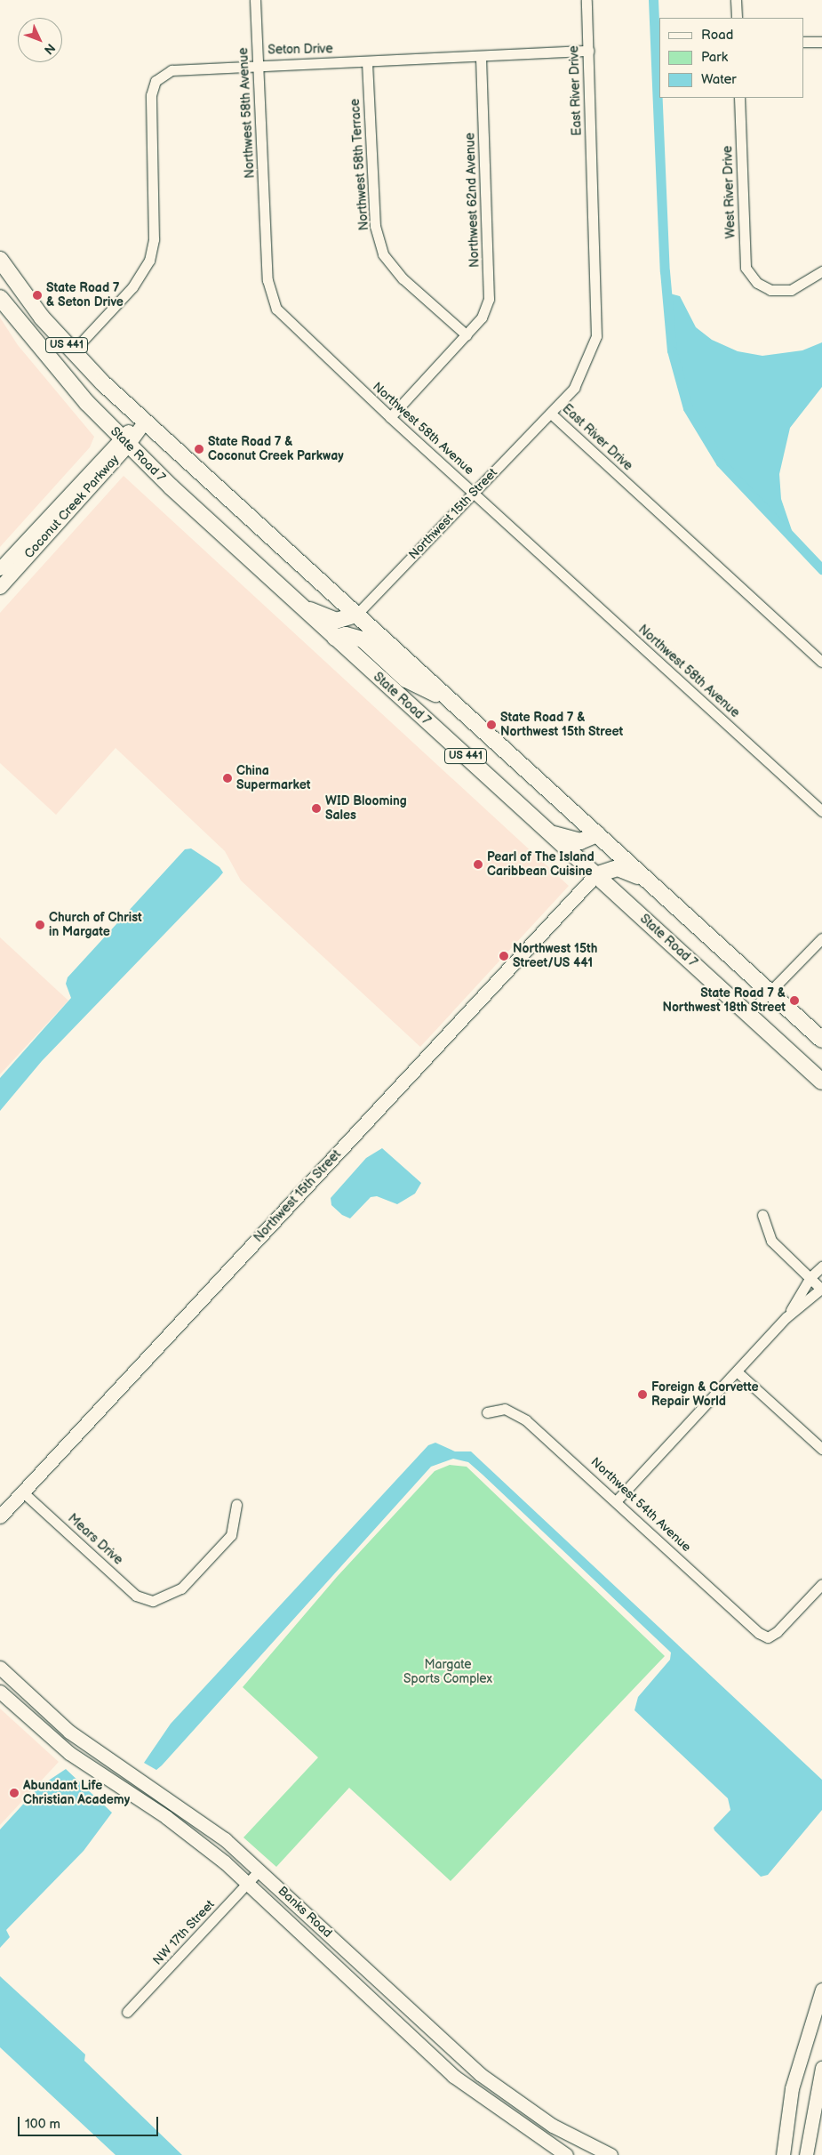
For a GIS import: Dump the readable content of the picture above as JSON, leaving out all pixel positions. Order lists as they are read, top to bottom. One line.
{"streets":{"main road":["US 441","State Road 7"],"street":["Seton Drive","East River Drive","Northwest 58th Avenue","Northwest 58th Terrace","West River Drive","Northwest 62nd Avenue","Coconut Creek Parkway","Northwest 15th Street","Northwest 54th Avenue","Mears Drive","Banks Road","NW 17th Street"]},"crossings":[["Seton Drive","East River Drive"],["Seton Drive","Northwest 58th Avenue"],["Seton Drive","Northwest 58th Terrace"],["Seton Drive","Northwest 62nd Avenue"],["Seton Drive","US 441"],["East River Drive","Northwest 15th Street"],["Northwest 58th Avenue","Northwest 62nd Avenue"],["Northwest 58th Avenue","Northwest 15th Street"],["Northwest 58th Terrace","Northwest 62nd Avenue"],["US 441","Coconut Creek Parkway"],["US 441","Northwest 15th Street"],["State Road 7","Coconut Creek Parkway"],["State Road 7","Northwest 15th Street"],["Northwest 15th Street","Mears Drive"],["Banks Road","NW 17th Street"]],"parks":["Margate Sports Complex"],"places":["State Road 7 & Seton Drive","State Road 7 & Coconut Creek Parkway","State Road 7 & Northwest 15th Street","China Supermarket","WID Blooming Sales","Pearl of The Island Caribbean Cuisine","Church of Christ in Margate","Northwest 15th Street/US 441","State Road 7 & Northwest 18th Street","Foreign & Corvette Repair World","Abundant Life Christian Academy"],"legend":["Road","Park","Water"],"scale_bar":"100 m","north":"bottom right"}
